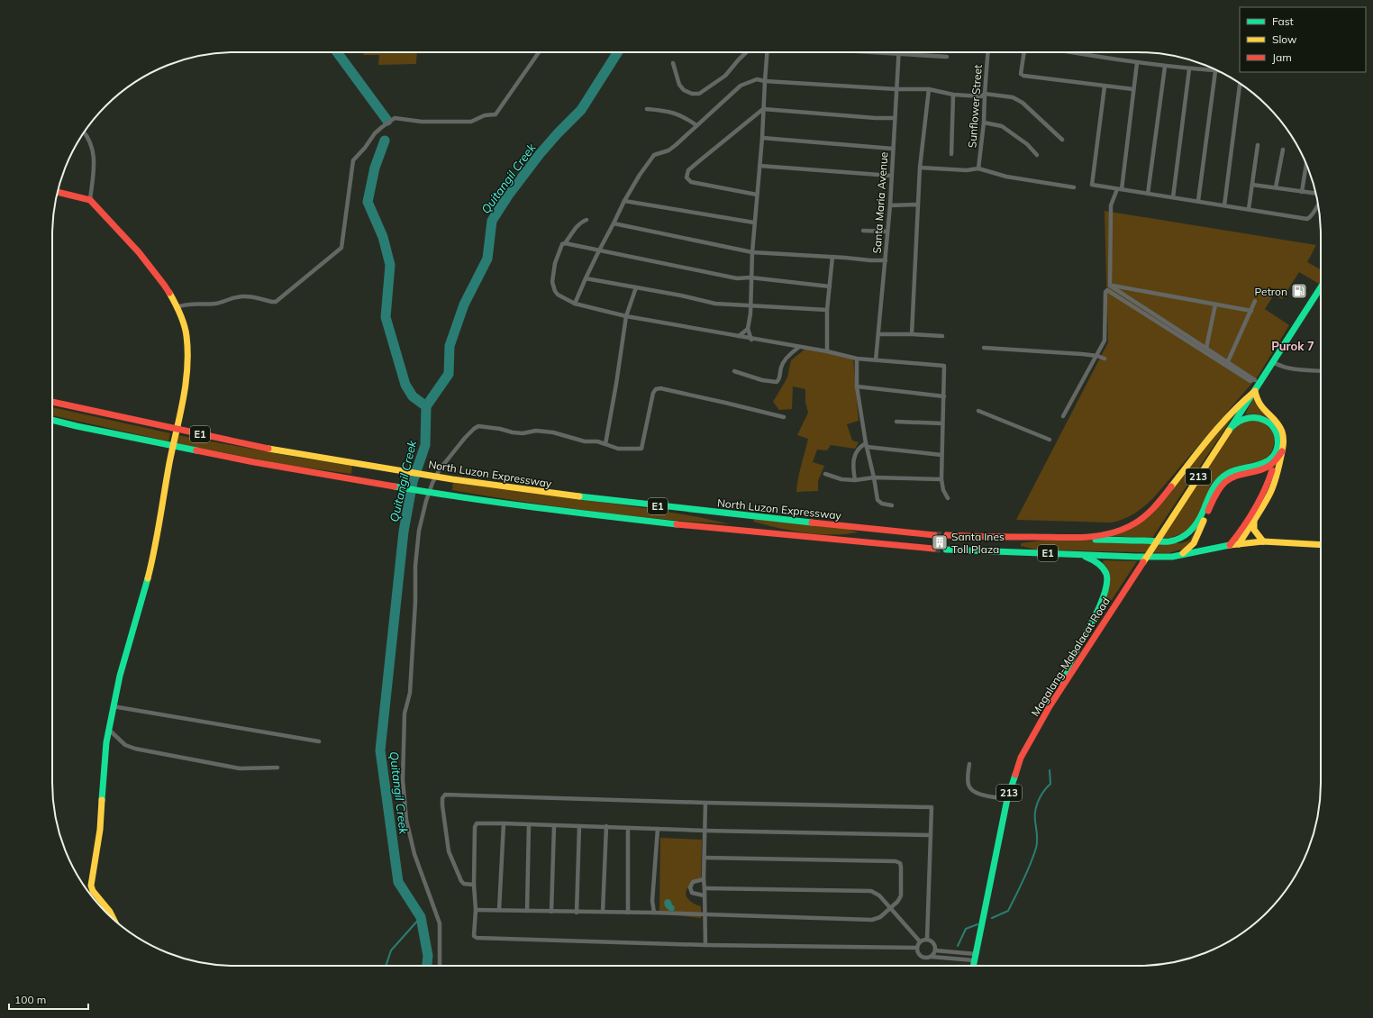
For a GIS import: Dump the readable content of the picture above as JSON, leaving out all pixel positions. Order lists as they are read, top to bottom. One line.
{"streets":{"main road":["E1","North Luzon Expressway","213","Magalang-Mabalacat Road"],"street":["Sunflower Street","Santa Maria Avenue"]},"crossings":[["213","Magalang-Mabalacat Road"]],"districts":["Purok 7"],"water":["Quitangil Creek"],"places":{"fuel station":["Petron"],"building":["Santa Ines Toll Plaza"]},"legend":["Fast","Slow","Jam"],"scale_bar":"100 m"}
